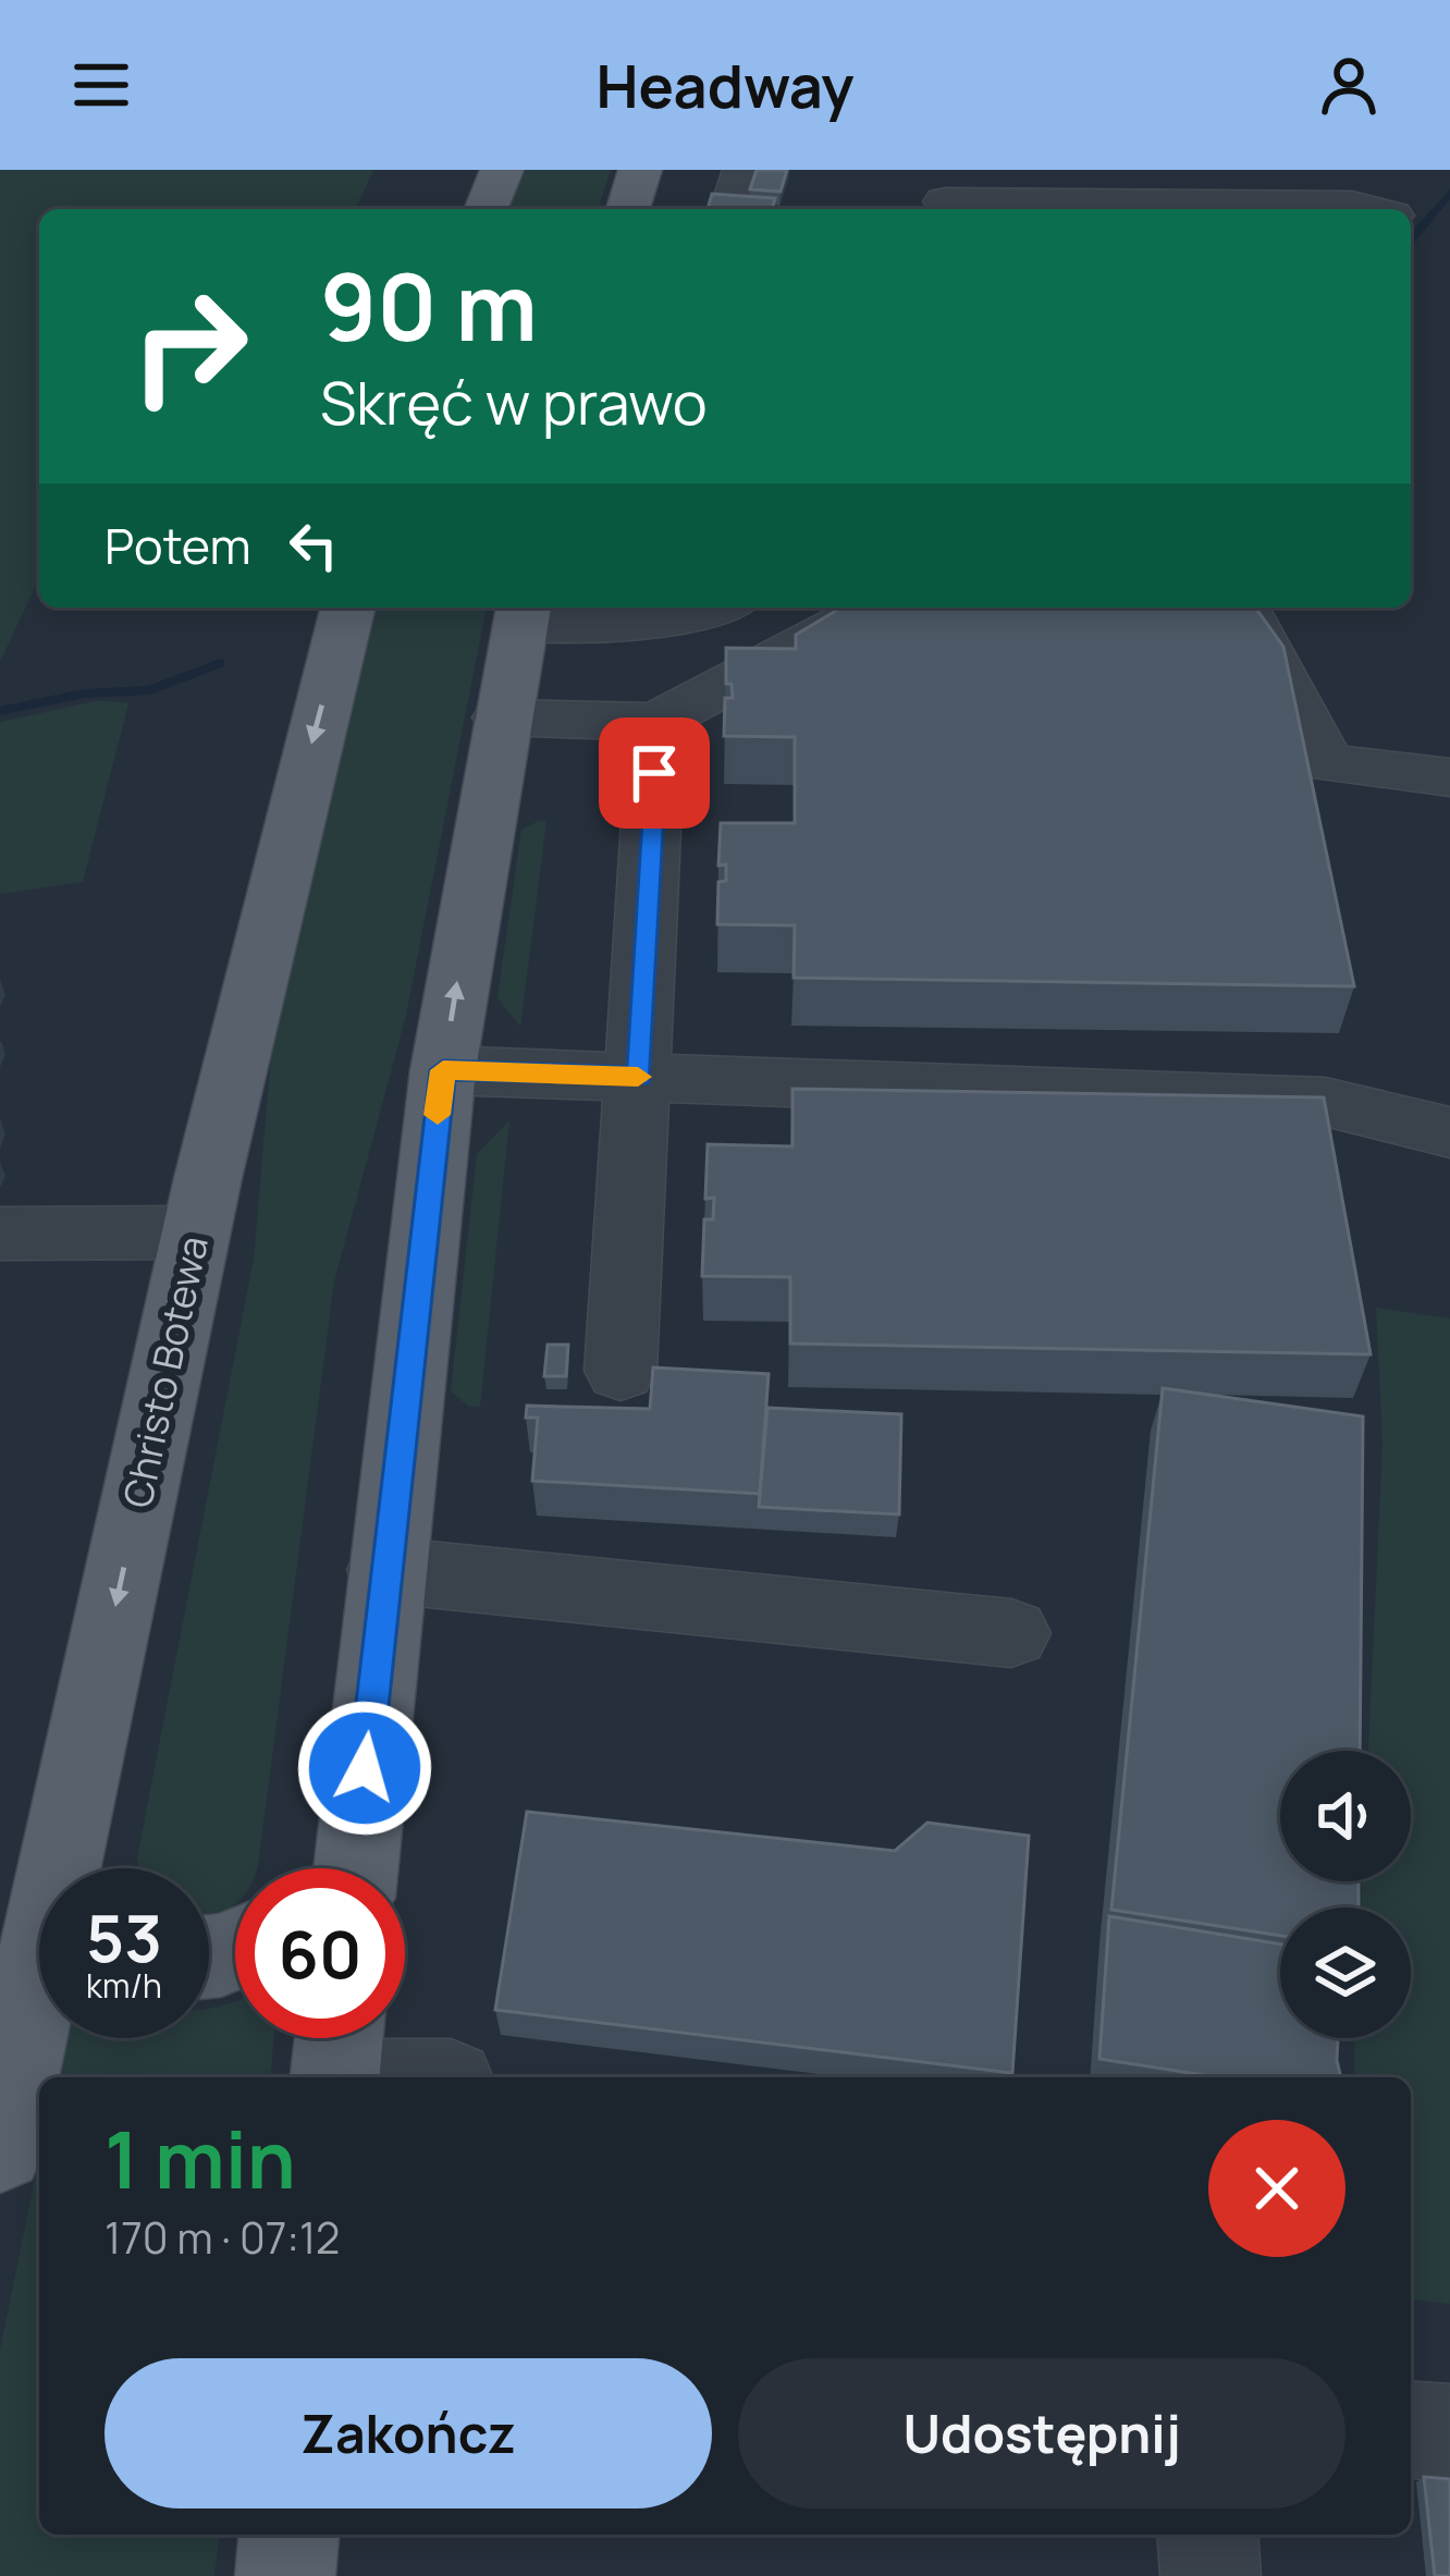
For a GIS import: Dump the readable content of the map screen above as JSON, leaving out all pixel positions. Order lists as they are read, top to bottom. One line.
{"streets":{"main road":["Christo Botewa"]},"page":{"header":"Headway","turn":["90 m","Skręć w prawo"],"then":"Potem","speed":"53 km/h","limit":"60","heading":["1 min","170 m · 07:12"],"buttons":["Zakończ","Udostępnij"]}}
